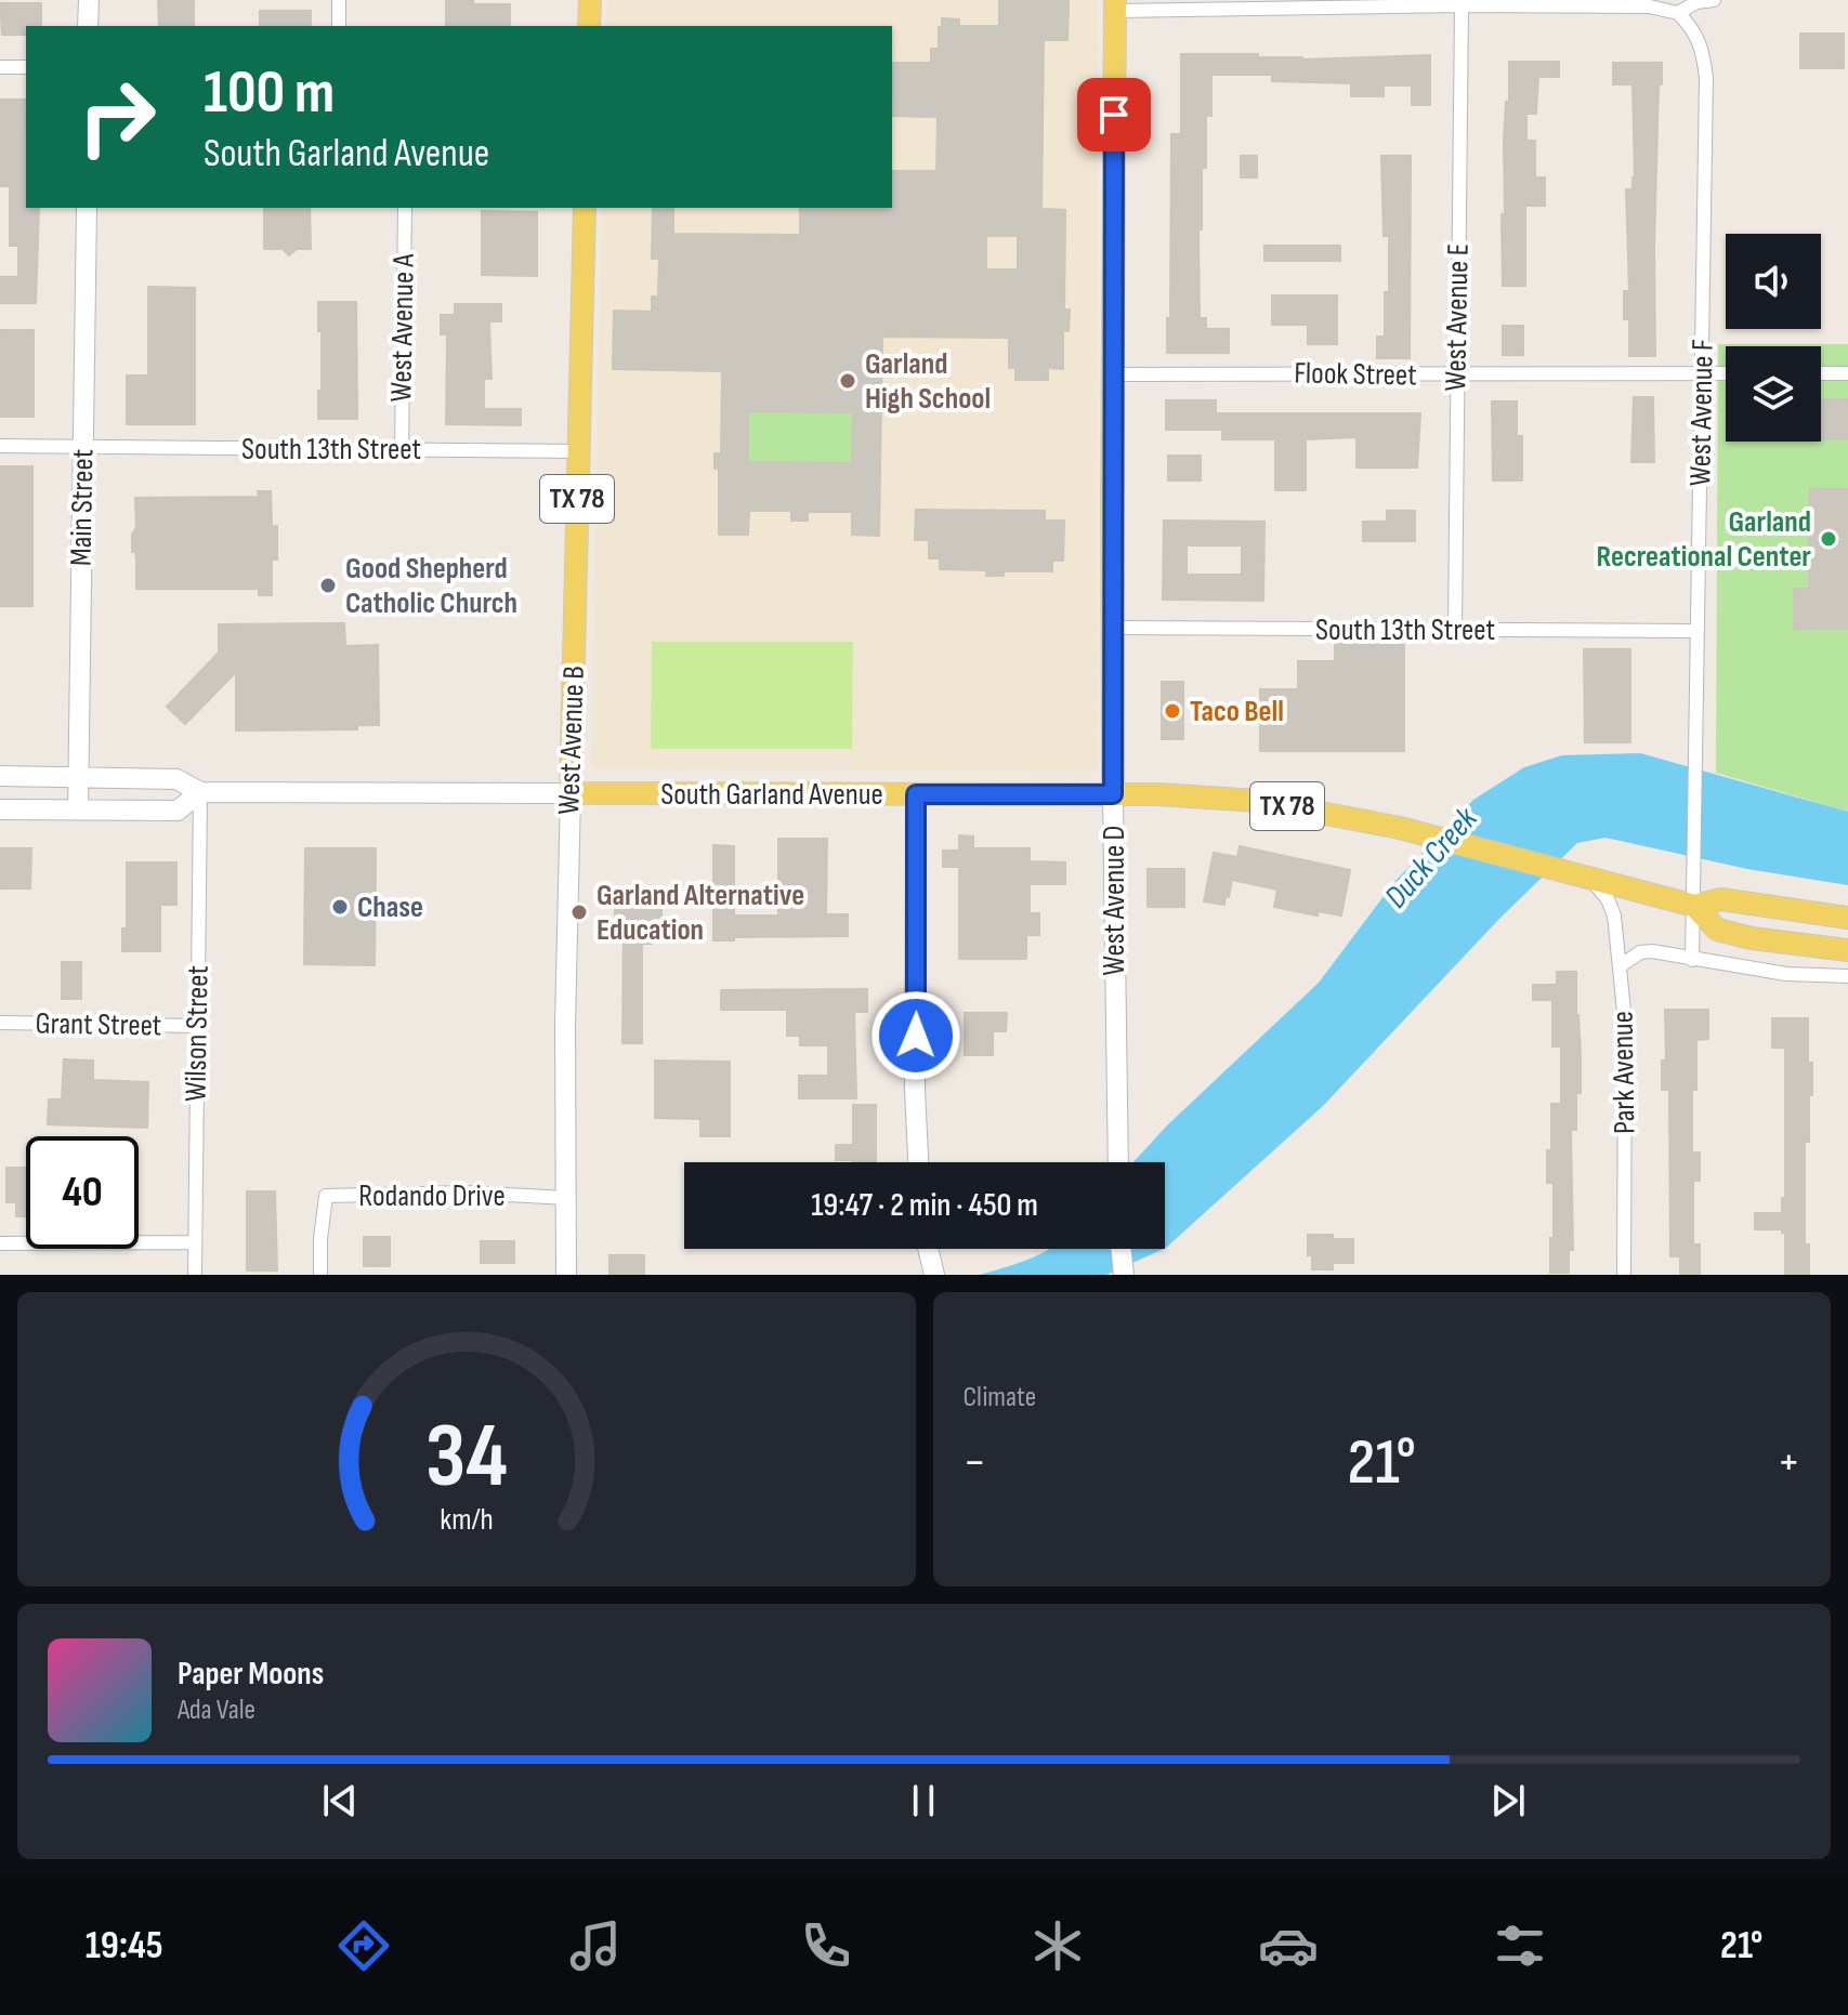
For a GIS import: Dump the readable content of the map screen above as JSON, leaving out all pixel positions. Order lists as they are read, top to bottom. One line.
{"streets":{"main road":["TX 78","Main Street","West Avenue B","South Garland Avenue","West Avenue D"],"street":["West Avenue E","West Avenue A","Flook Street","West Avenue F","South 13th Street","Grant Street","Wilson Street","Park Avenue","Rodando Drive"]},"crossings":[["West Avenue E","Flook Street"],["West Avenue E","South 13th Street"],["West Avenue A","South 13th Street"],["Flook Street","West Avenue F"],["Flook Street","West Avenue D"],["West Avenue F","South 13th Street"],["West Avenue F","South Garland Avenue"],["South 13th Street","Main Street"],["South 13th Street","West Avenue B"],["South 13th Street","West Avenue D"],["Main Street","South Garland Avenue"],["West Avenue B","South Garland Avenue"],["West Avenue B","Rodando Drive"],["South Garland Avenue","West Avenue D"],["South Garland Avenue","Wilson Street"],["South Garland Avenue","Park Avenue"],["Grant Street","Wilson Street"]],"water":["Duck Creek"],"places":["Garland High School","Garland Recreational Center","Good Shepherd Catholic Church","Taco Bell","Chase","Garland Alternative Education"],"page":{"turn":["100 m","South Garland Avenue"],"limit":"40","trip":"19:47 · 2 min · 450 m","tile":"Climate","heat":["−","21°","+"],"song":["Paper Moons","Ada Vale"],"tabs":["19:45","21°"],"gauge":["34","km/h"]}}
